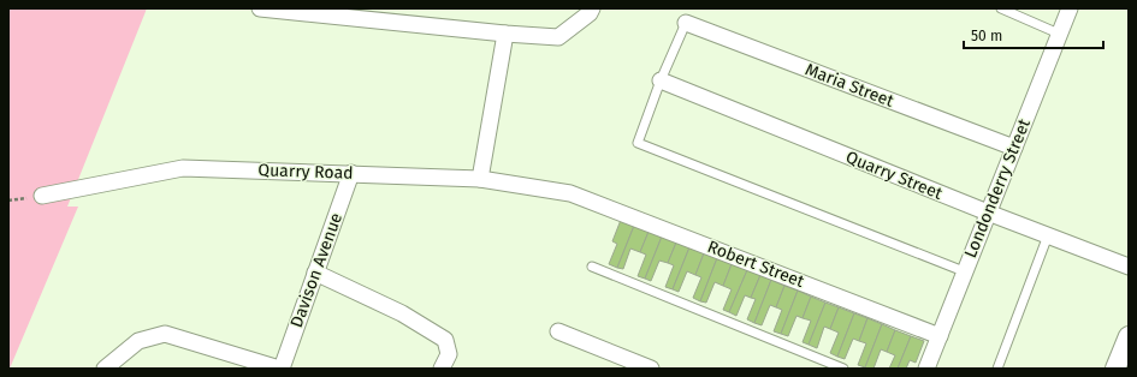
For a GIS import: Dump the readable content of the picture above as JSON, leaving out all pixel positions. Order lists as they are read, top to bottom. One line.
{"streets":{"street":["Maria Street","Quarry Road","Quarry Street","Londonderry Street","Robert Street","Davison Avenue"]},"crossings":[["Maria Street","Londonderry Street"],["Quarry Road","Robert Street"],["Quarry Road","Davison Avenue"],["Quarry Street","Londonderry Street"],["Londonderry Street","Robert Street"]],"scale_bar":"50 m"}
